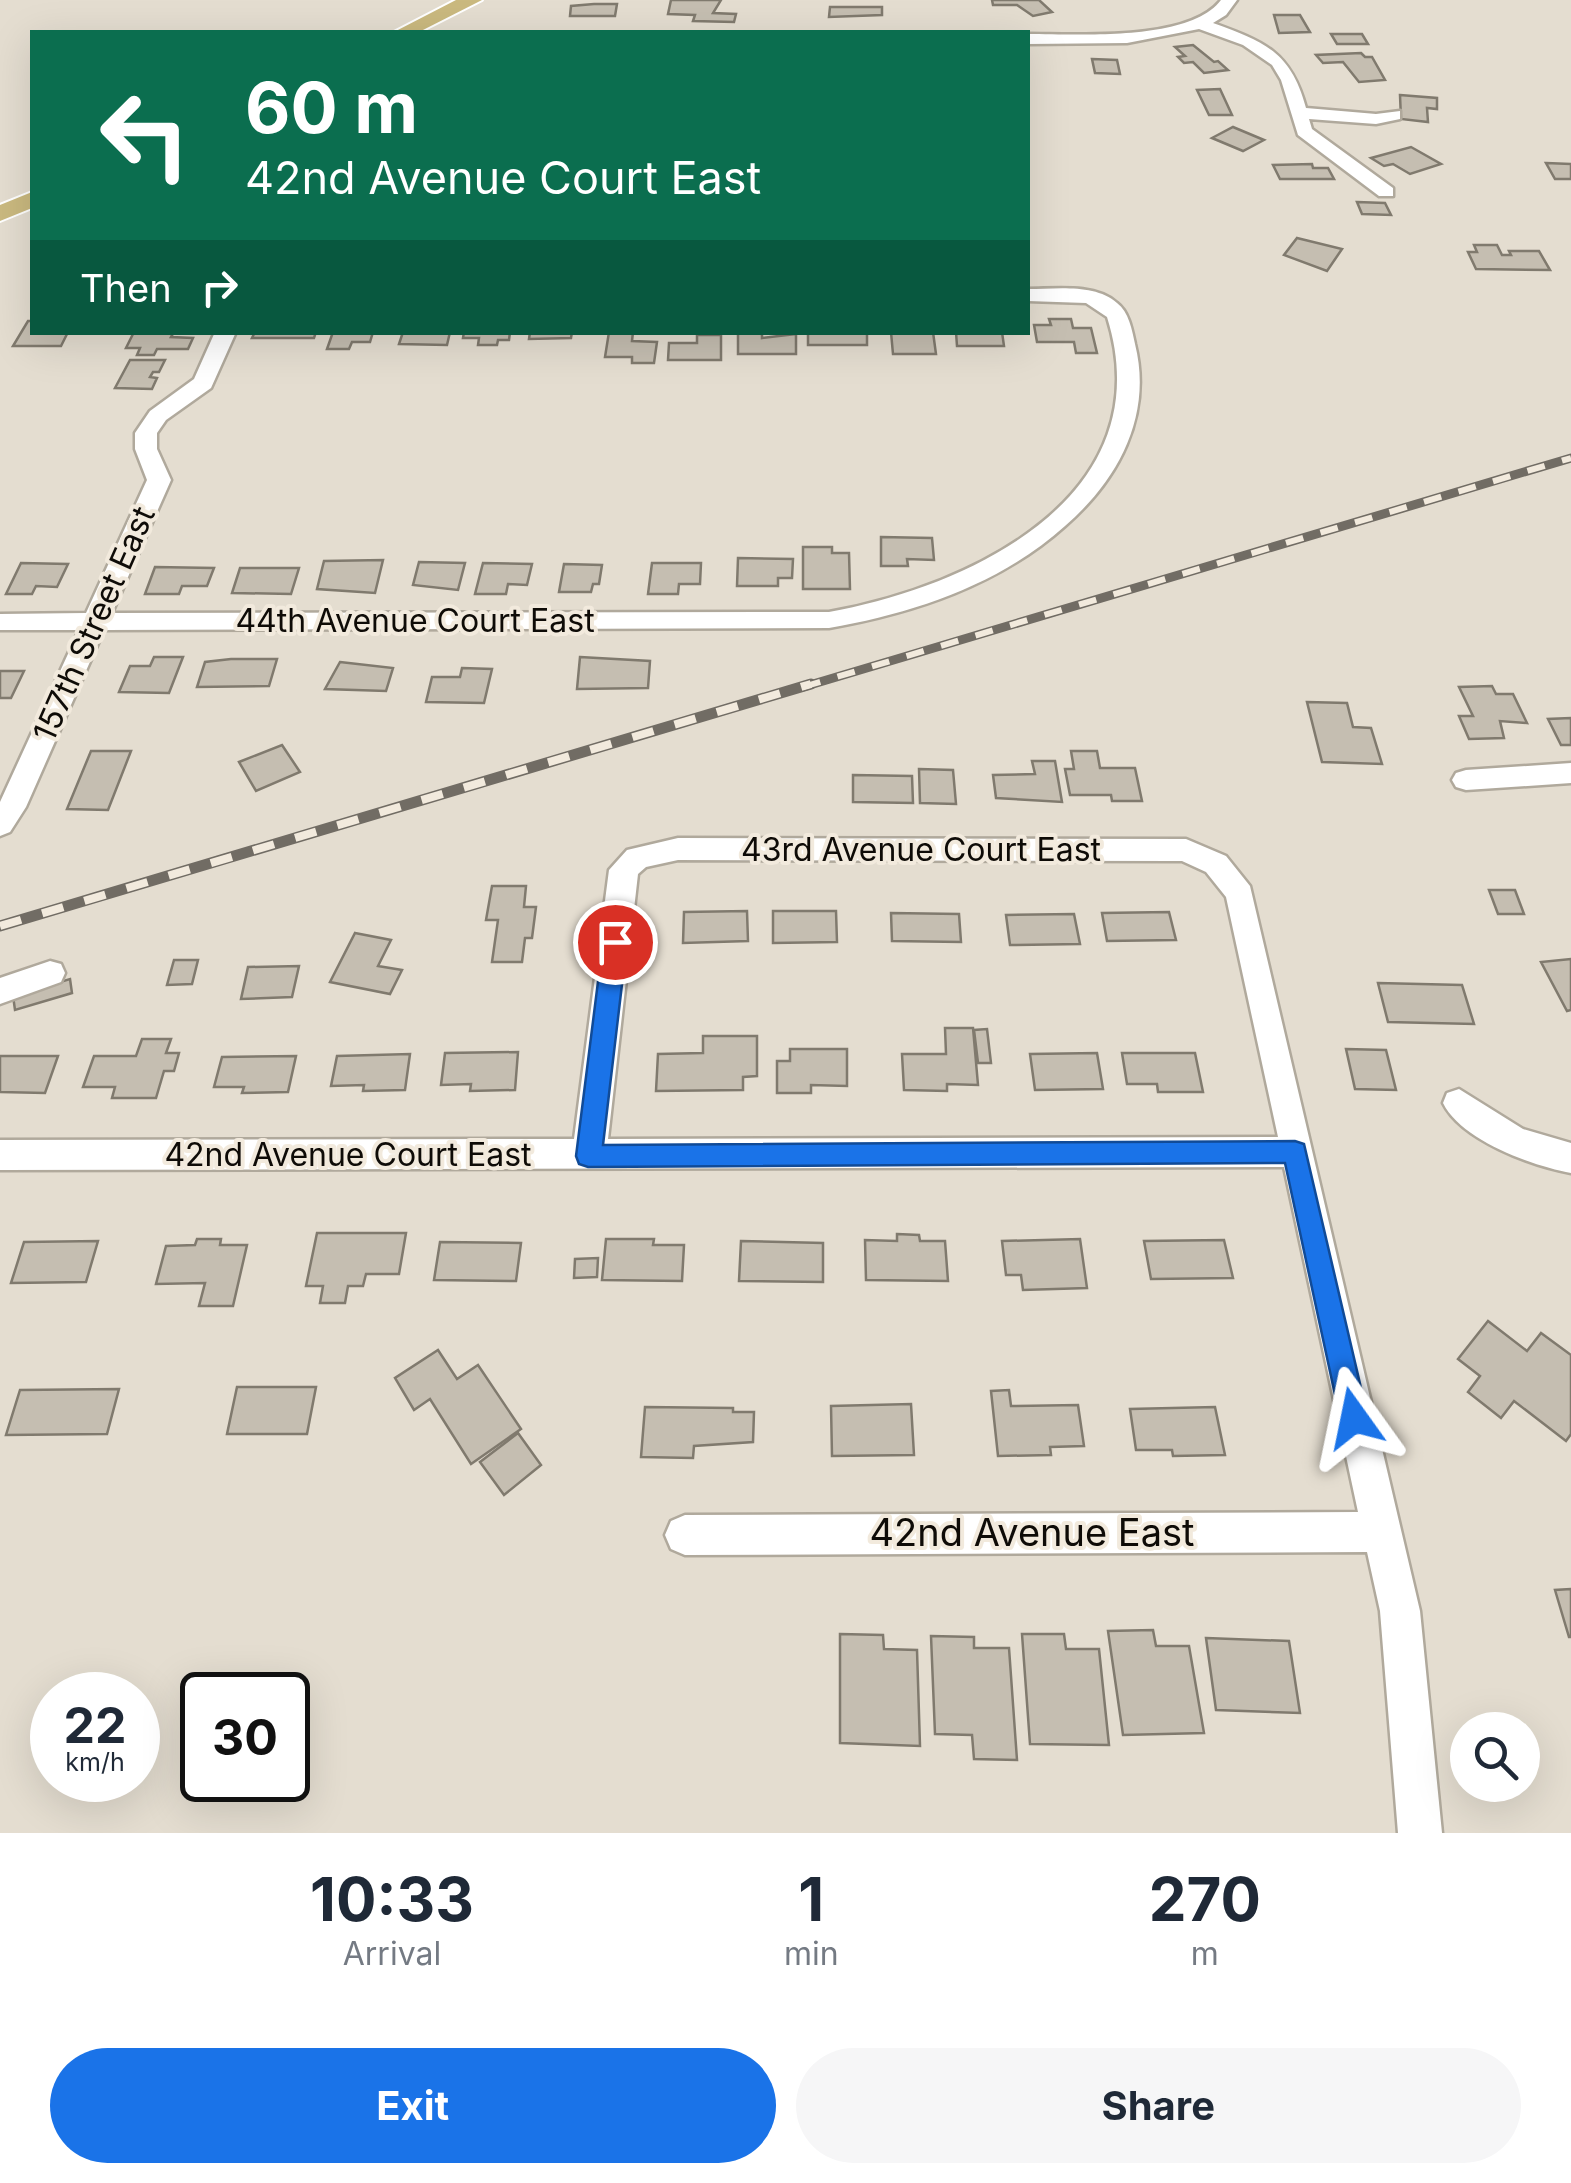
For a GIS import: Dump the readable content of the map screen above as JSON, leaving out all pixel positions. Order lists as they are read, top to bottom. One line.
{"streets":{"street":["44th Avenue Court East","157th Street East","43rd Avenue Court East","42nd Avenue Court East","42nd Avenue East"]},"crossings":[["44th Avenue Court East","157th Street East"],["43rd Avenue Court East","42nd Avenue Court East"]],"page":{"turn":["60 m","42nd Avenue Court East"],"then":"Then","speed":"22 km/h","limit":"30","eta":["10:33","Arrival","1","min","270","m"],"buttons":["Exit","Share"]}}
